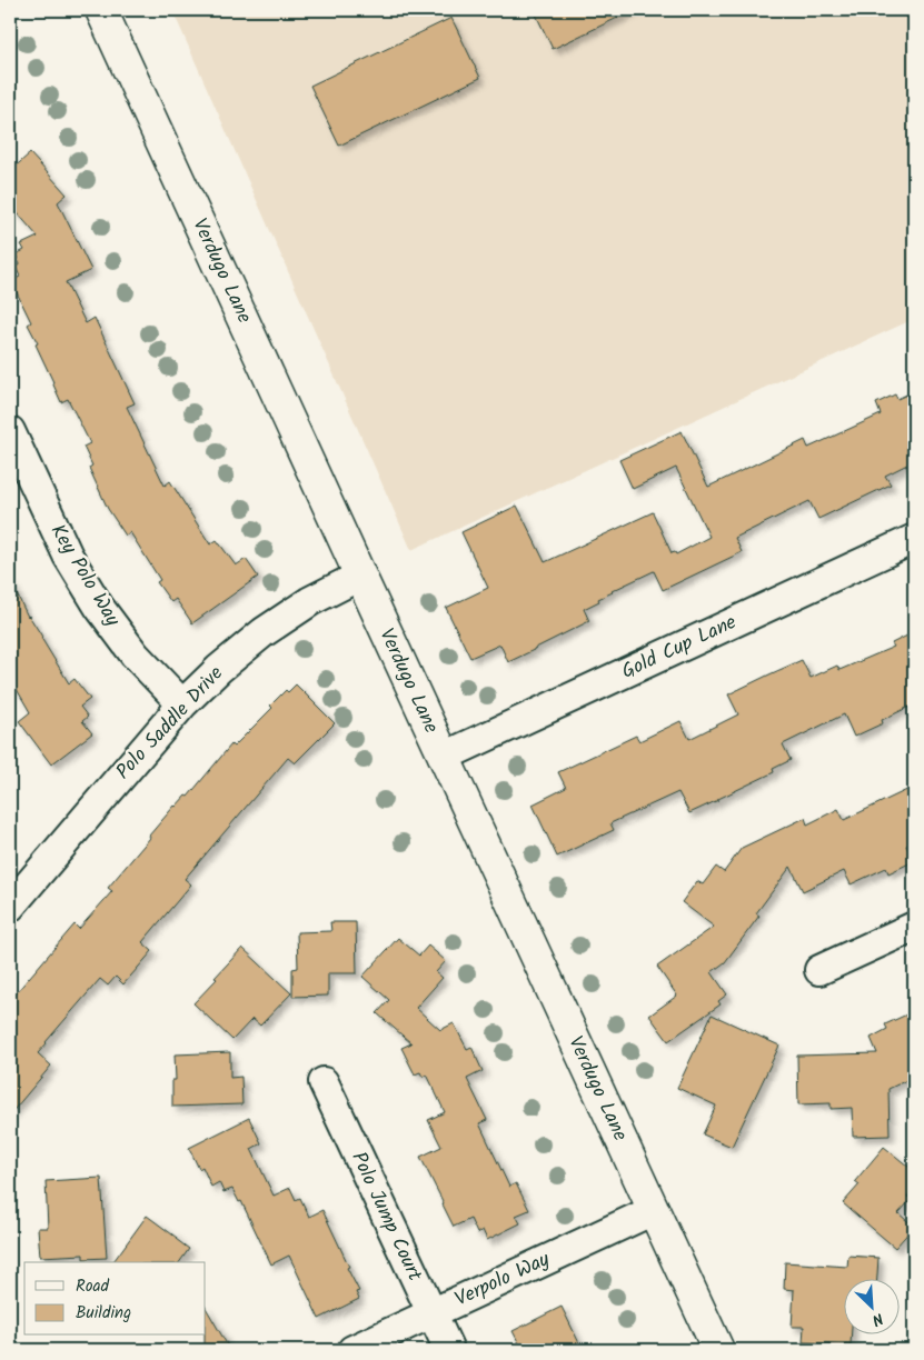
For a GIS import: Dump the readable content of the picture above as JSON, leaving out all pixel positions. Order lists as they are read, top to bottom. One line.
{"streets":{"street":["Verdugo Lane","Key Polo Way","Gold Cup Lane","Polo Saddle Drive","Polo Jump Court","Verpolo Way"]},"crossings":[["Verdugo Lane","Gold Cup Lane"],["Verdugo Lane","Polo Saddle Drive"],["Verdugo Lane","Verpolo Way"],["Key Polo Way","Polo Saddle Drive"],["Polo Jump Court","Verpolo Way"]],"legend":["Road","Building"],"north":"bottom right"}
